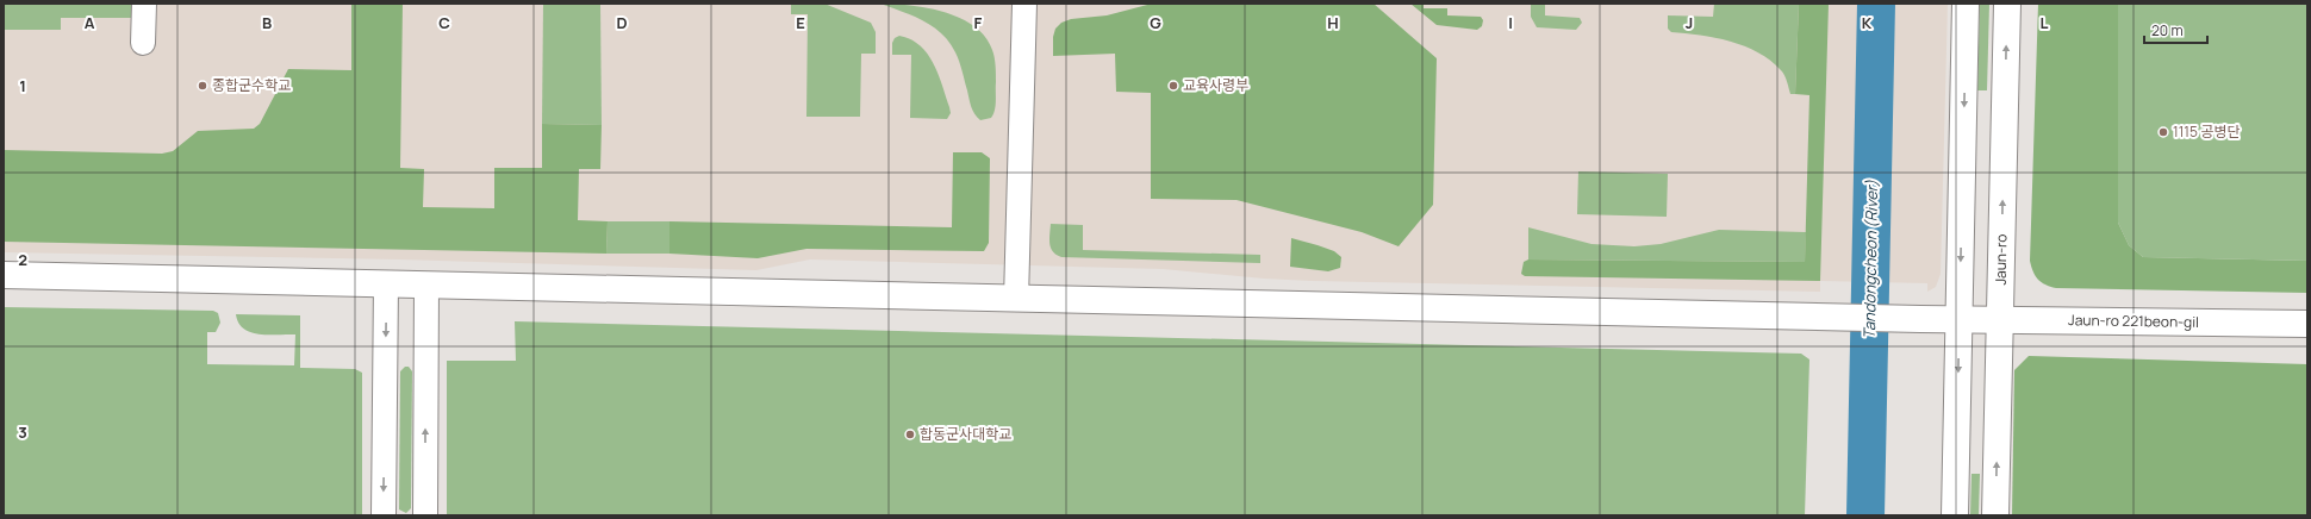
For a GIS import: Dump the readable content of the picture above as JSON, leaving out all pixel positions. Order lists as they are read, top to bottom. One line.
{"streets":{"street":["Jaun-ro","Jaun-ro 221beon-gil"]},"crossings":[["Jaun-ro","Jaun-ro 221beon-gil"]],"water":["Tandongcheon (River)"],"places":["종합군수학교","교육사령부","1115 공병단","합동군사대학교"],"scale_bar":"20 m","grid":{"columns":["A","B","C","D","E","F","G","H","I","J","K","L"],"rows":["1","2","3"]}}
